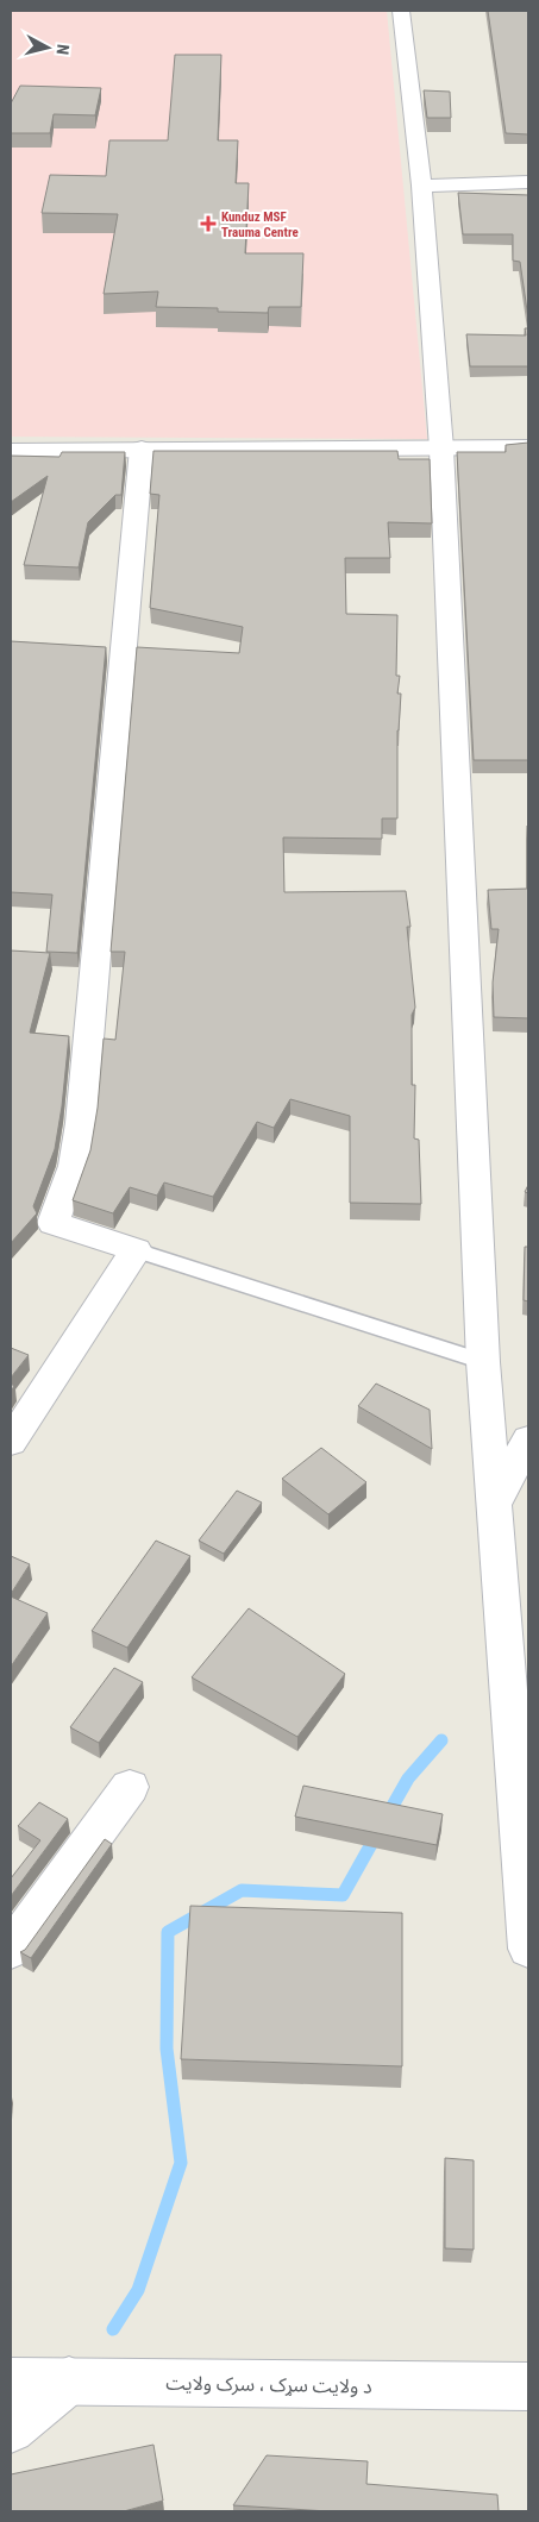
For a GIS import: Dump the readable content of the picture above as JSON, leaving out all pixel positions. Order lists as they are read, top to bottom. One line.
{"streets":{"street":["د ولایت سړک ، سرک ولایت"]},"places":{"health":["Kunduz MSF Trauma Centre"]},"north":"right"}
